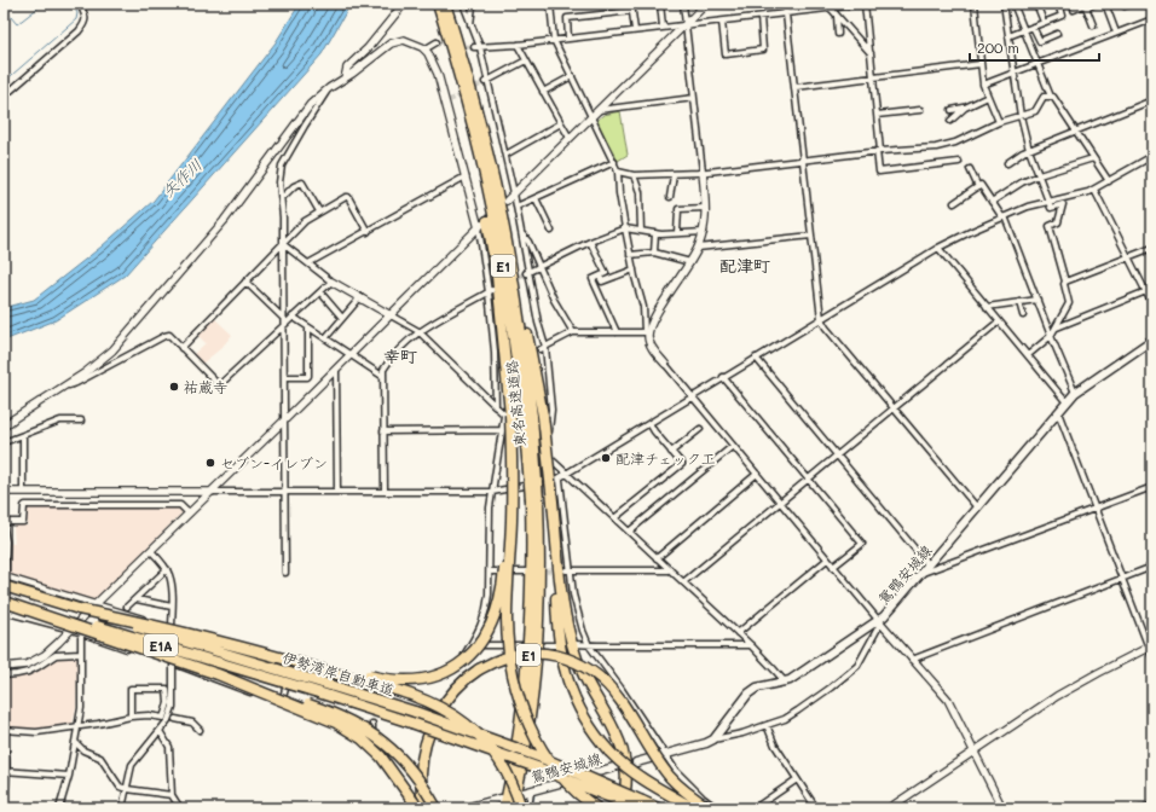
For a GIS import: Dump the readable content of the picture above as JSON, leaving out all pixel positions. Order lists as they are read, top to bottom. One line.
{"streets":{"highway":["E1","東名高速道路","E1A","伊勢湾岸自動車道"],"main road":["鴛鴨安城線"]},"districts":["配津町","幸町"],"water":["矢作川"],"places":["祐蔵寺","配津チェック工","セブン-イレブン"],"scale_bar":"200 m"}
